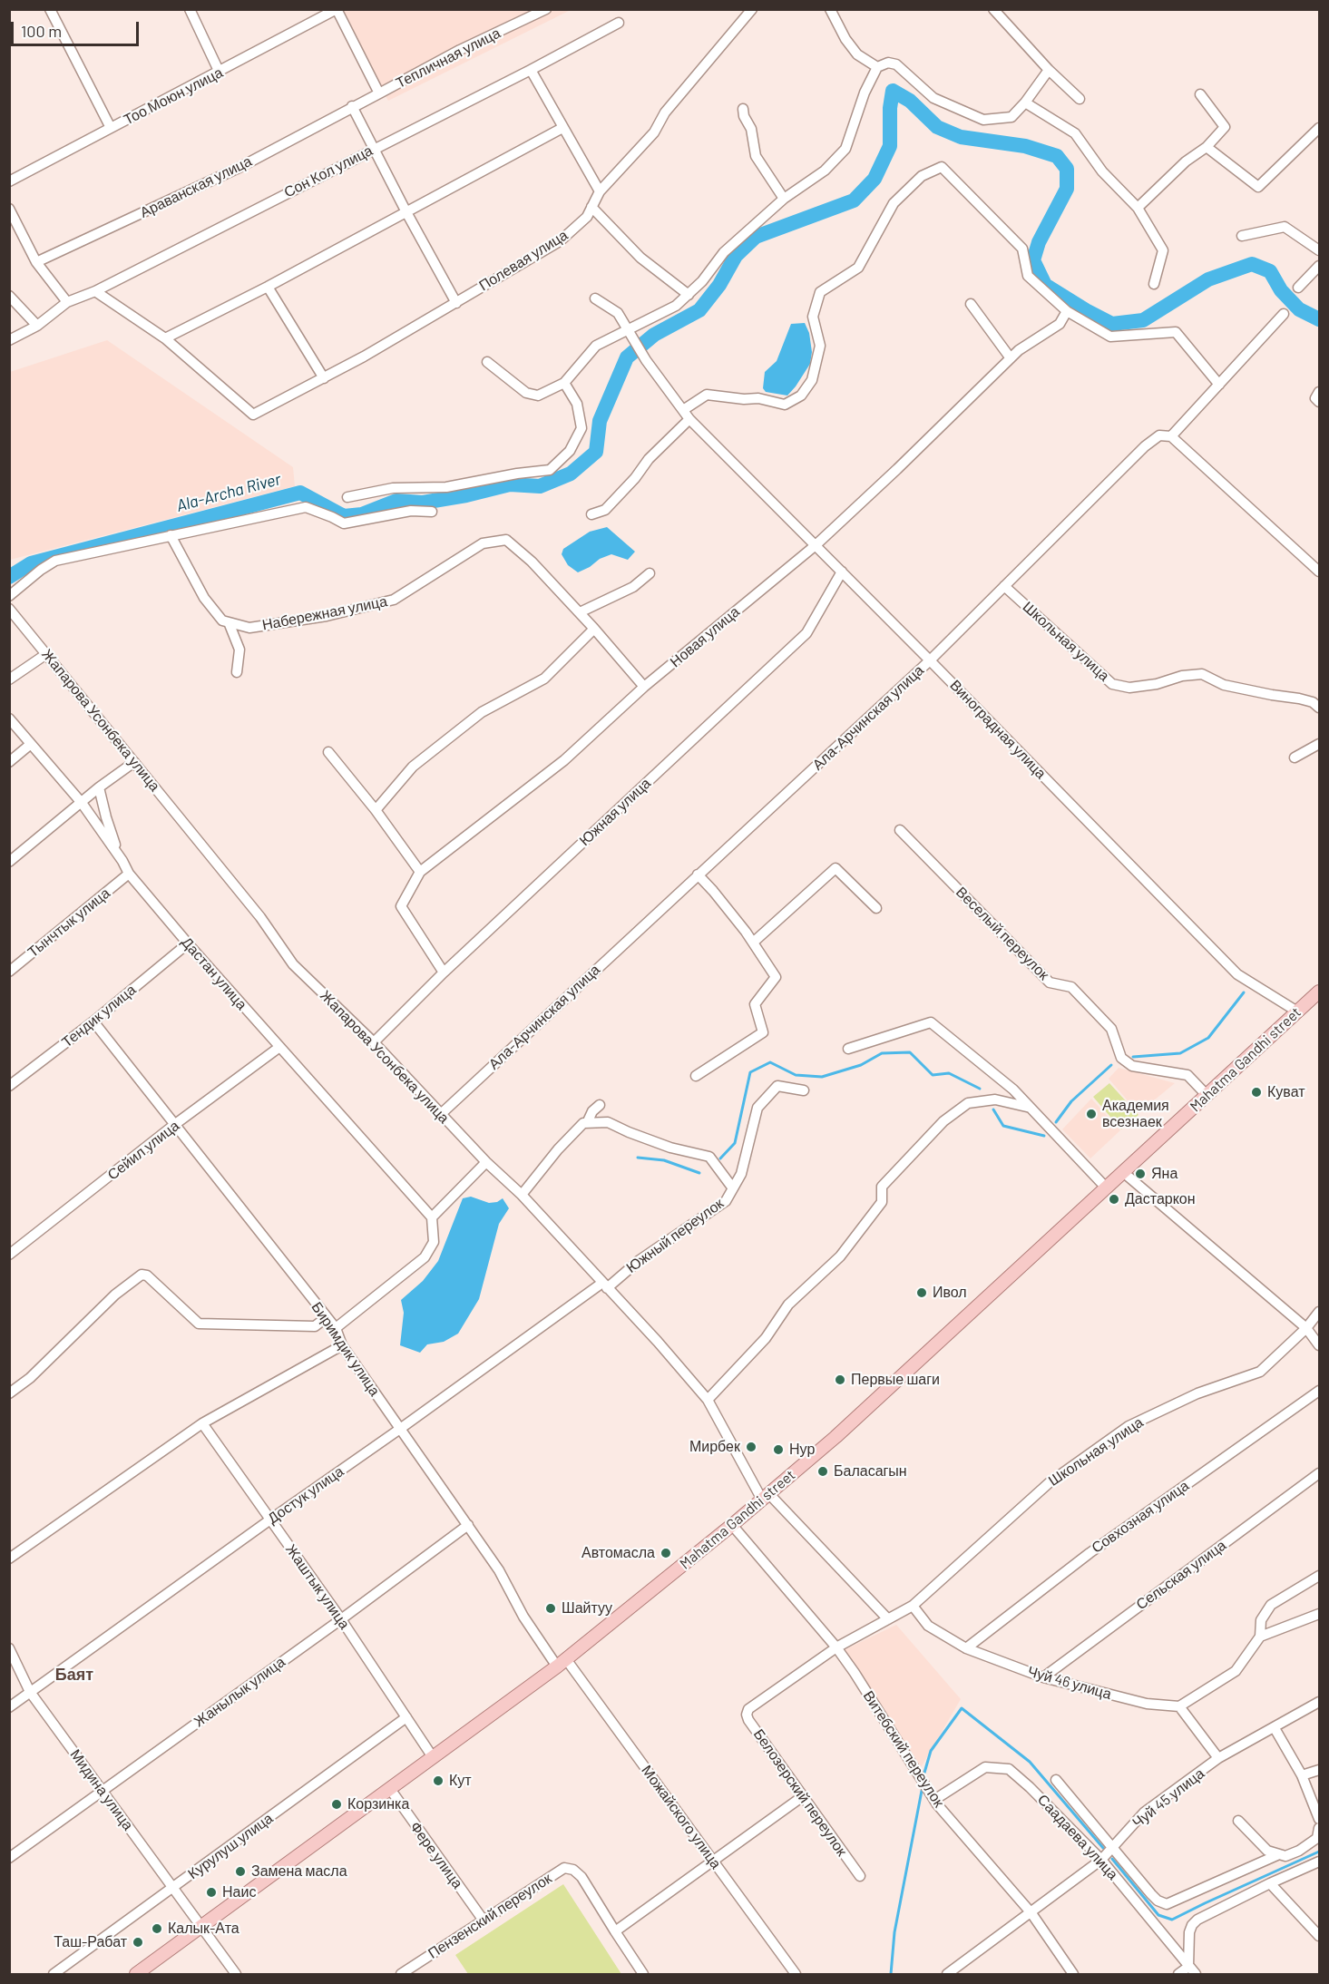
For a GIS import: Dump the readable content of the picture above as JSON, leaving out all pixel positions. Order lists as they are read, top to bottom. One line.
{"streets":{"main road":["Mahatma Gandhi street"],"street":["Тепличная улица","Тоо Моюн улица","Сон Кол улица","Араванская улица","Полевая улица","Набережная улица","Новая улица","Школьная улица","Ала-Арчинская улица","Жапарова Усонбека улица","Виноградная улица","Южная улица","Тынчтык улица","Веселый переулок","Дастан улица","Тендик улица","Сейил улица","Южный переулок","Биримдик улица","Достук улица","Совхозная улица","Сельская улица","Жаштык улица","Чуй 46 улица","Жанылык улица","Витебский переулок","Мидина улица","Белозерский переулок","Чуй 45 улица","Можайского улица","Саадаева улица","Курулуш улица","Фере улица","Пензенский переулок"]},"crossings":[["Тепличная улица","Араванская улица"],["Набережная улица","Новая улица"],["Новая улица","Виноградная улица"],["Новая улица","Южная улица"],["Школьная улица","Ала-Арчинская улица"],["Школьная улица","Чуй 46 улица"],["Школьная улица","Белозерский переулок"],["Ала-Арчинская улица","Жапарова Усонбека улица"],["Ала-Арчинская улица","Виноградная улица"],["Жапарова Усонбека улица","Южная улица"],["Жапарова Усонбека улица","Mahatma Gandhi street"],["Жапарова Усонбека улица","Южный переулок"],["Жапарова Усонбека улица","Достук улица"],["Виноградная улица","Южная улица"],["Виноградная улица","Mahatma Gandhi street"],["Тынчтык улица","Дастан улица"],["Веселый переулок","Mahatma Gandhi street"],["Дастан улица","Тендик улица"],["Дастан улица","Сейил улица"],["Тендик улица","Биримдик улица"],["Mahatma Gandhi street","Биримдик улица"],["Mahatma Gandhi street","Жаштык улица"],["Mahatma Gandhi street","Витебский переулок"],["Mahatma Gandhi street","Мидина улица"],["Mahatma Gandhi street","Можайского улица"],["Mahatma Gandhi street","Фере улица"],["Сейил улица","Биримдик улица"],["Южный переулок","Достук улица"],["Биримдик улица","Достук улица"],["Биримдик улица","Жанылык улица"],["Биримдик улица","Можайского улица"],["Достук улица","Жаштык улица"],["Достук улица","Мидина улица"],["Совхозная улица","Чуй 46 улица"],["Сельская улица","Чуй 46 улица"],["Жаштык улица","Жанылык улица"],["Жаштык улица","Курулуш улица"],["Жанылык улица","Мидина улица"],["Витебский переулок","Белозерский переулок"],["Витебский переулок","Чуй 45 улица"],["Витебский переулок","Саадаева улица"],["Мидина улица","Курулуш улица"],["Чуй 45 улица","Саадаева улица"],["Фере улица","Пензенский переулок"]],"districts":["Баят"],"water":["Ala-Archa River"],"places":["Куват","Академия всезнаек","Яна","Дастаркон","Ивол","Первые шаги","Мирбек","Нур","Баласагын","Автомасла","Шайтуу","Кут","Корзинка","Замена масла","Наис","Калык-Ата","Таш-Рабат"],"scale_bar":"100 m"}
